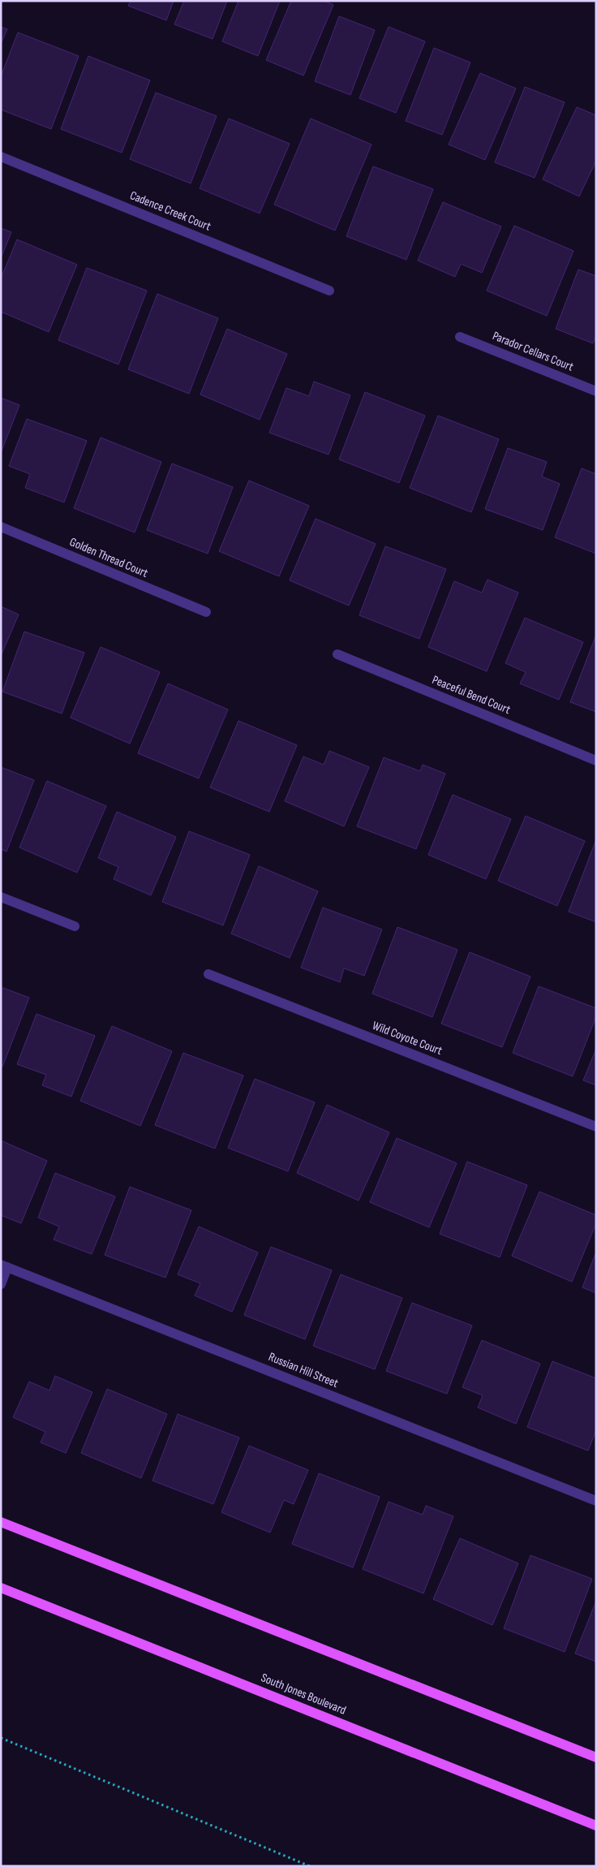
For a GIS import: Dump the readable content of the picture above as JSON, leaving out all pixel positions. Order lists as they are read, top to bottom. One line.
{"streets":{"main road":["South Jones Boulevard"],"street":["Cadence Creek Court","Parador Cellars Court","Golden Thread Court","Peaceful Bend Court","Wild Coyote Court","Russian Hill Street"]}}
